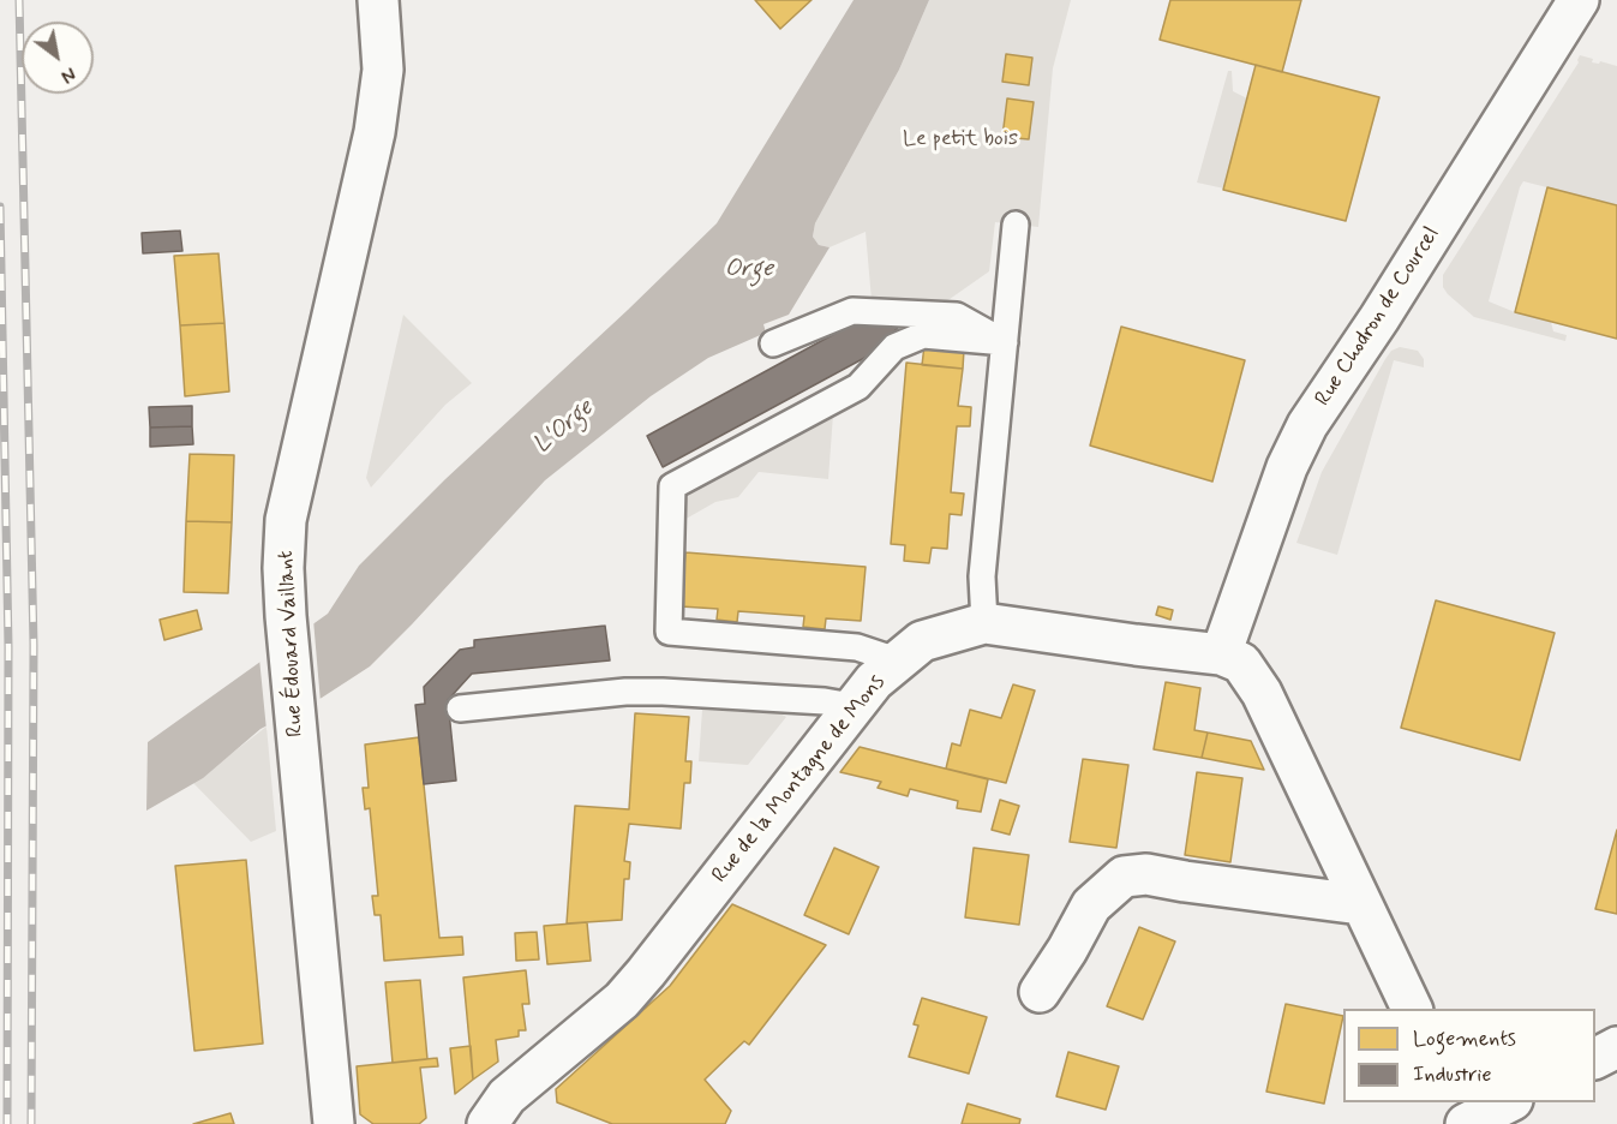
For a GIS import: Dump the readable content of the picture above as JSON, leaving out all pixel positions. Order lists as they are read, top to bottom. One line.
{"streets":{"street":["Rue Chodron de Courcel","Rue Édouard Vaillant","Rue de la Montagne de Mons"]},"crossings":[["Rue Chodron de Courcel","Rue de la Montagne de Mons"]],"water":["Orge","L'Orge"],"parks":["Le petit bois"],"legend":["Logements","Industrie"],"north":"bottom right"}
